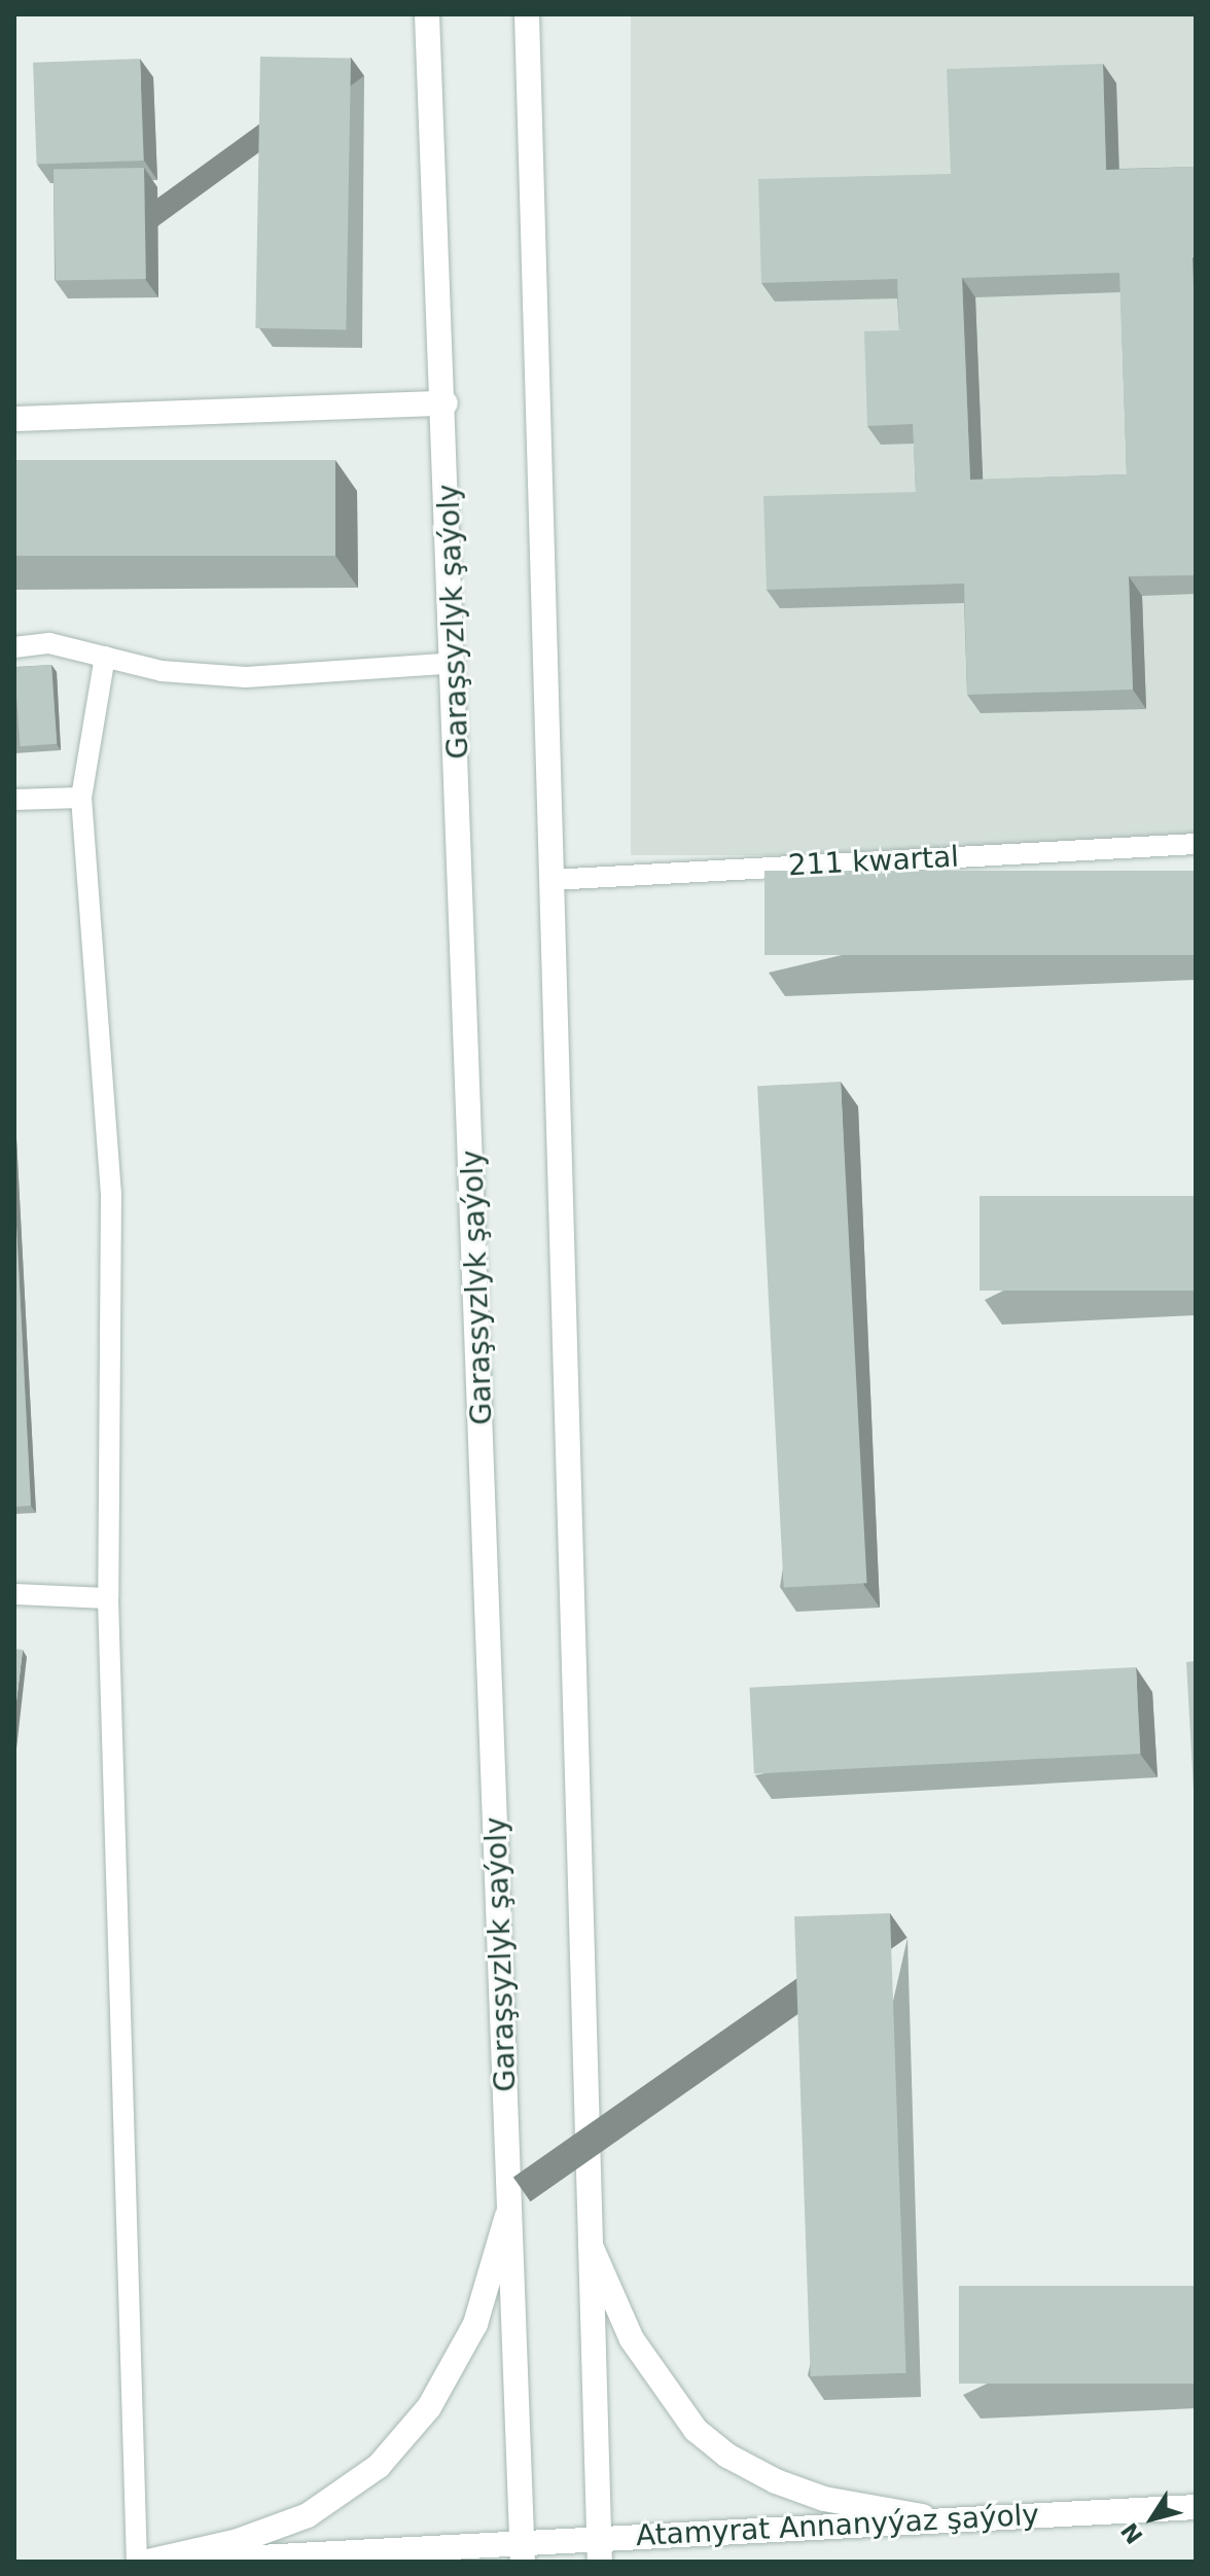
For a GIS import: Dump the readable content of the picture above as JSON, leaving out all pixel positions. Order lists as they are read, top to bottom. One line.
{"streets":{"main road":["Garaşsyzlyk şaýoly","Atamyrat Annanyýaz şaýoly"],"lane":["211 kwartal"]},"crossings":[["Garaşsyzlyk şaýoly","Atamyrat Annanyýaz şaýoly"]],"north":"bottom left"}
